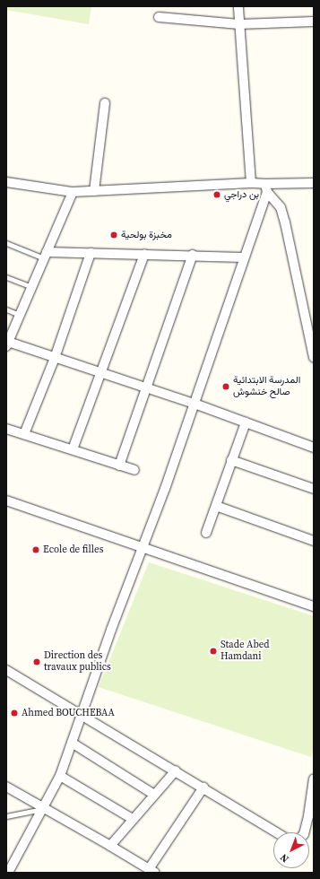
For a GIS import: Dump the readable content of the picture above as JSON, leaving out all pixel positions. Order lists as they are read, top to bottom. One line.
{"places":["بن دراجي","مخبزة بولحية","المدرسة الابتدائية صالح خنشوش","Ecole de filles","Stade Abed Hamdani","Direction des travaux publics","Ahmed BOUCHEBAA"],"north":"bottom left"}
